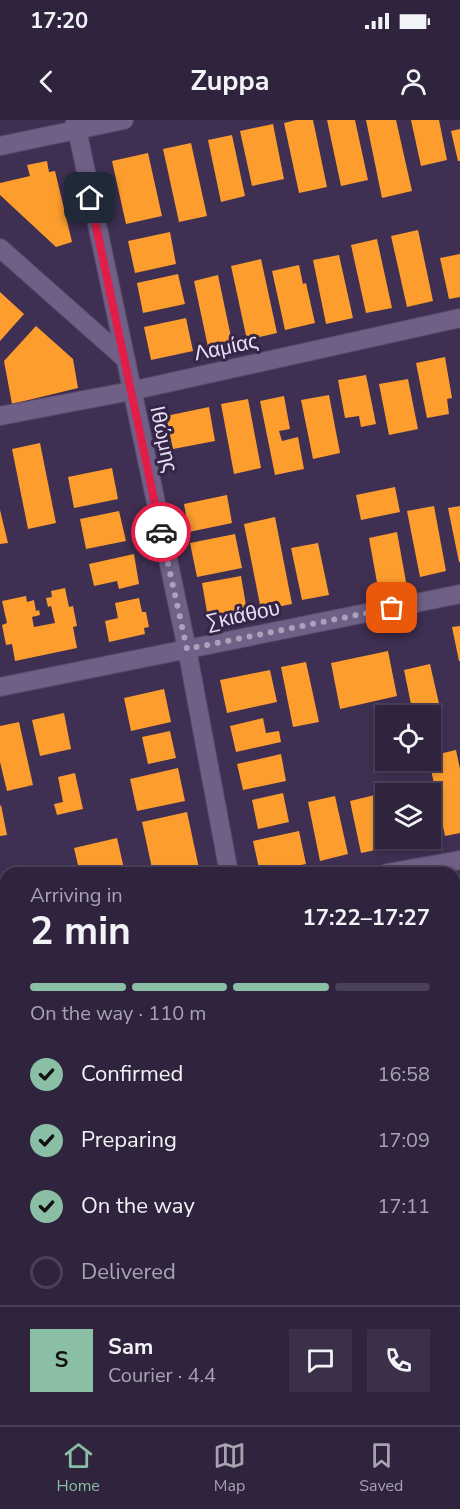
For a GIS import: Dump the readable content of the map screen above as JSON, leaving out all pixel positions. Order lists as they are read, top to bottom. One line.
{"streets":{"street":["Λαμίας","Ιθώμης","Σκιάθου"]},"crossings":[["Λαμίας","Ιθώμης"],["Ιθώμης","Σκιάθου"]],"page":{"status":"17:20","header":"Zuppa","heading":["2 min","Arriving in","17:22–17:27"],"panel":["Sam","Courier · 4.4"],"bar":"On the way · 110 m","list":[["Confirmed","16:58"],["Preparing","17:09"],["On the way","17:11"],"Delivered"],"round":"S","tabs":["Home","Map","Saved"]}}
